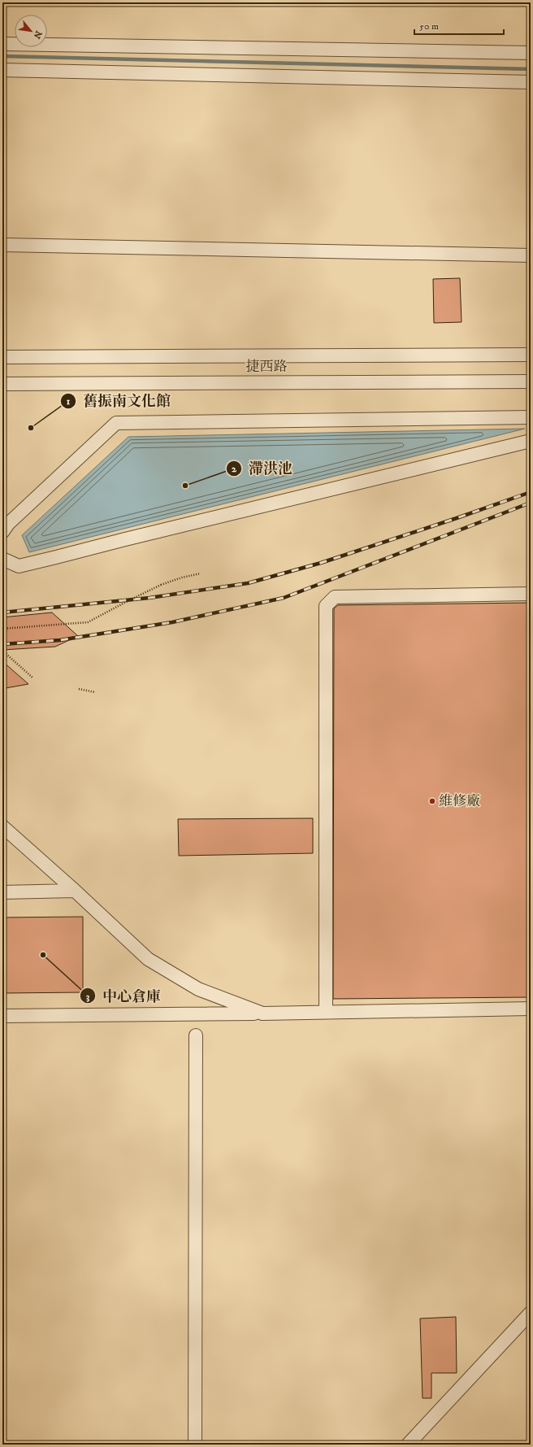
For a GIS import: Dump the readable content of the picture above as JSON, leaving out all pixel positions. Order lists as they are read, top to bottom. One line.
{"streets":{"street":["捷西路"]},"places":["舊振南文化館","滯洪池","維修廠","中心倉庫"],"scale_bar":"50 m","north":"bottom right"}
